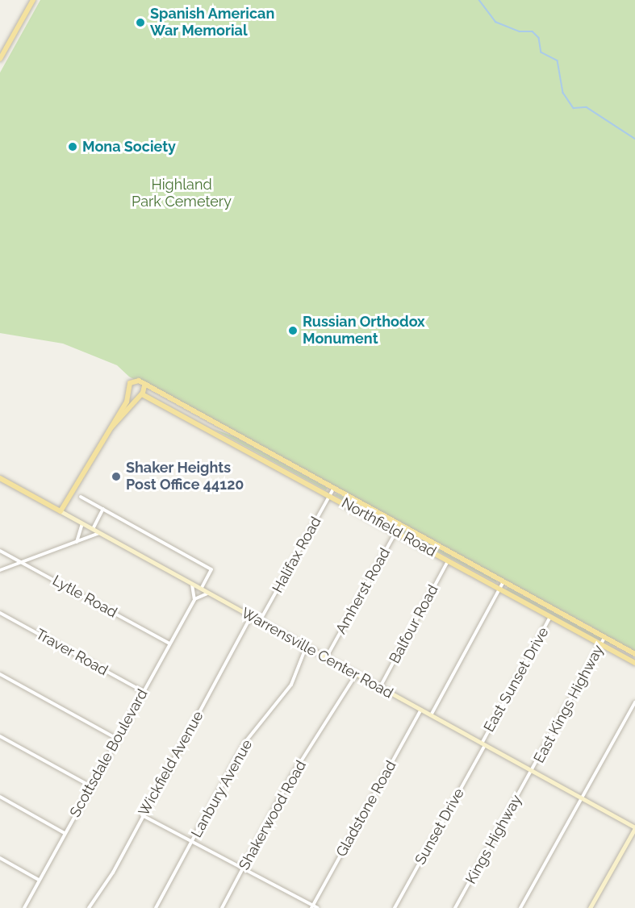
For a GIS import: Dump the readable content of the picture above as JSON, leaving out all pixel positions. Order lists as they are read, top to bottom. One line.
{"streets":{"main road":["Northfield Road","Warrensville Center Road"],"street":["Halifax Road","Amherst Road","Lytle Road","Balfour Road","Traver Road","East Sunset Drive","East Kings Highway","Scottsdale Boulevard","Wickfield Avenue","Lanbury Avenue","Gladstone Road","Shakerwood Road","Sunset Drive","Kings Highway"]},"crossings":[["Northfield Road","Halifax Road"],["Northfield Road","Amherst Road"],["Northfield Road","Balfour Road"],["Northfield Road","East Sunset Drive"],["Northfield Road","East Kings Highway"],["Halifax Road","Warrensville Center Road"],["Amherst Road","Warrensville Center Road"],["Lytle Road","Scottsdale Boulevard"],["Balfour Road","Warrensville Center Road"],["Traver Road","Scottsdale Boulevard"],["Warrensville Center Road","East Sunset Drive"],["Warrensville Center Road","East Kings Highway"],["Warrensville Center Road","Wickfield Avenue"],["Warrensville Center Road","Lanbury Avenue"],["Warrensville Center Road","Gladstone Road"],["Warrensville Center Road","Shakerwood Road"],["Warrensville Center Road","Sunset Drive"],["Warrensville Center Road","Kings Highway"],["East Sunset Drive","Sunset Drive"],["East Kings Highway","Kings Highway"]],"parks":["Highland Park Cemetery"],"places":["Spanish American War Memorial","Mona Society","Russian Orthodox Monument","Shaker Heights Post Office 44120"]}
